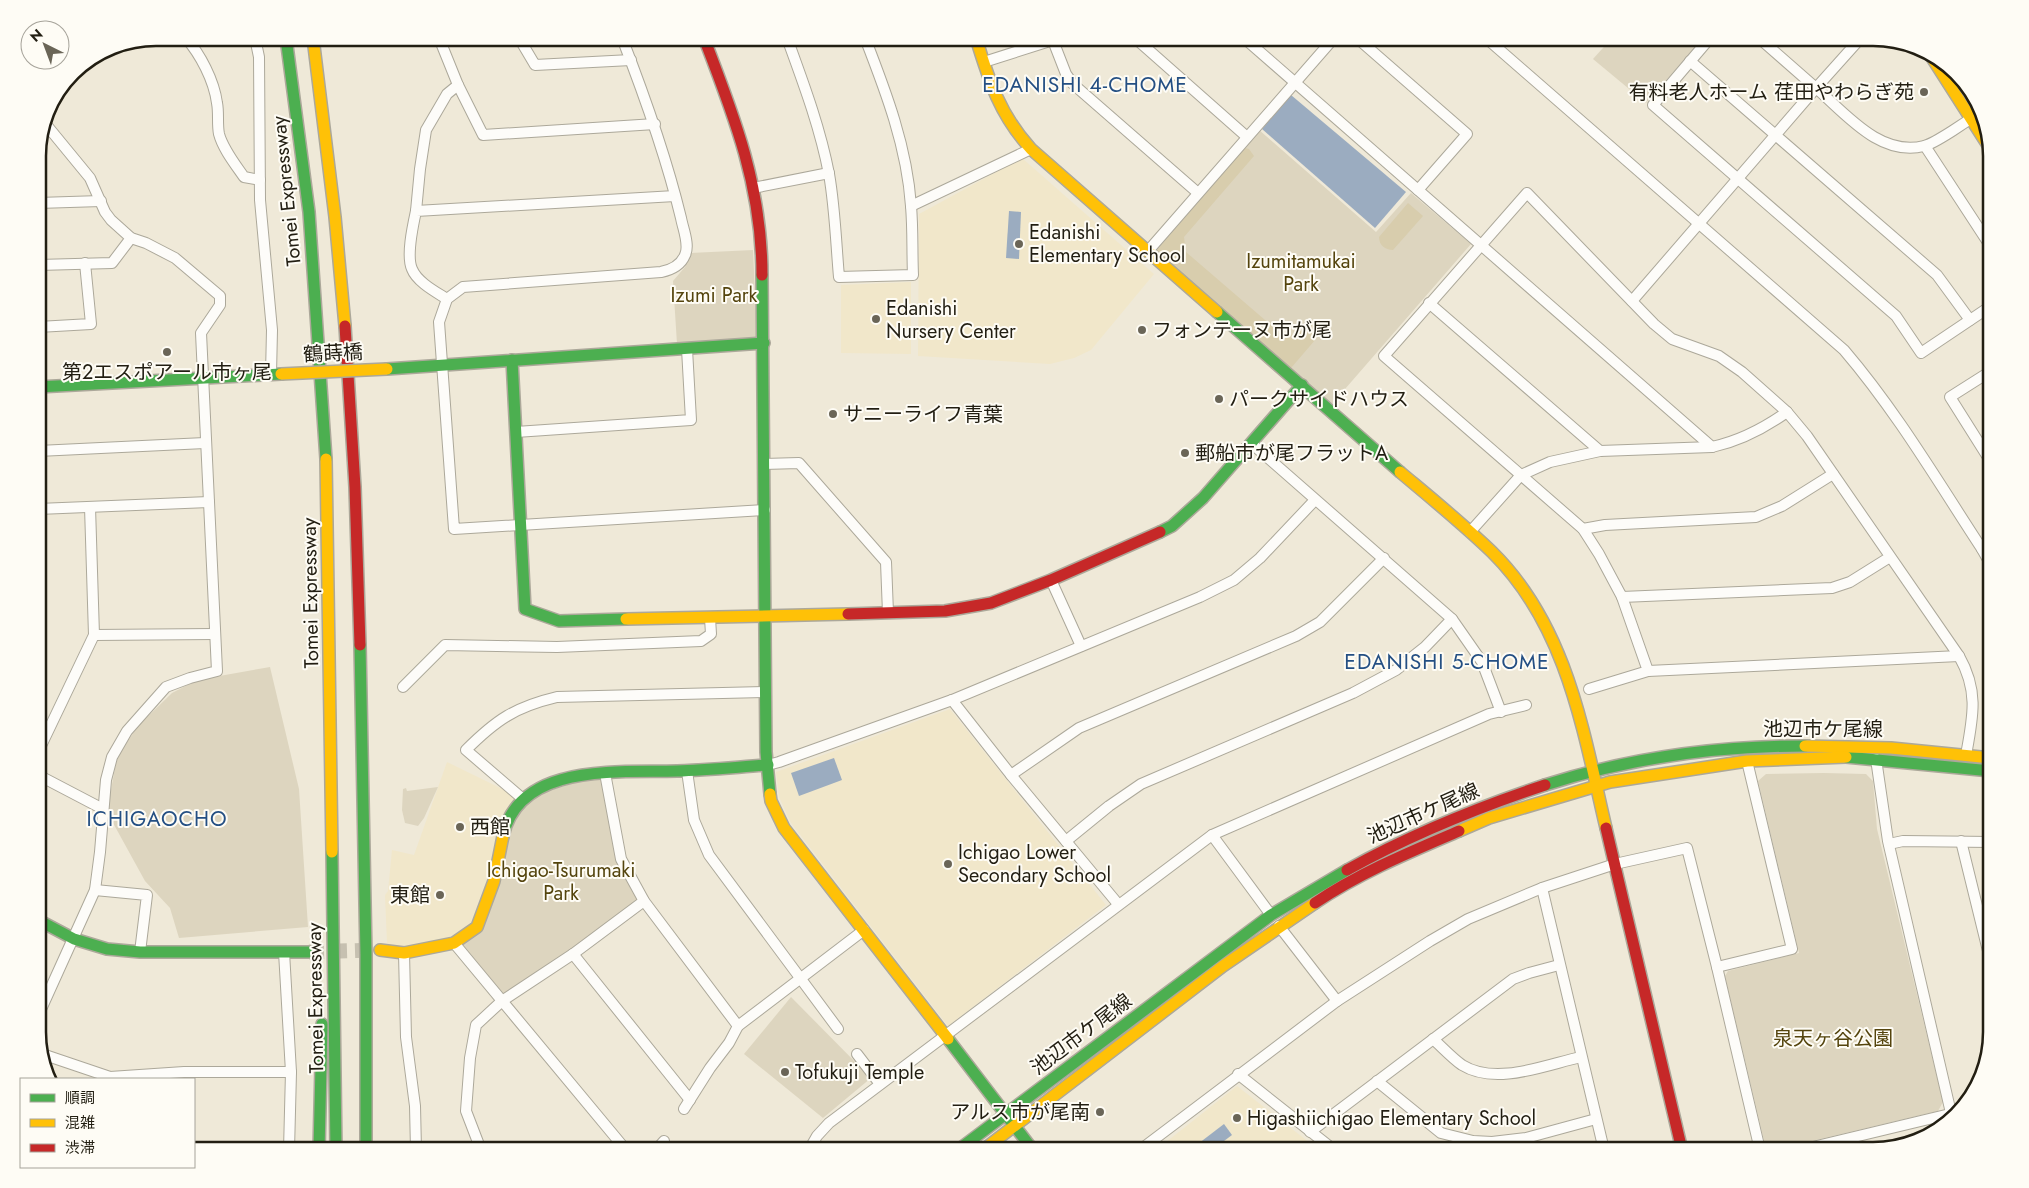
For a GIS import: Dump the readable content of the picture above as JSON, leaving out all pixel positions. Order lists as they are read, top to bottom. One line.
{"streets":{"main road":["Tomei Expressway","鶴蒔橋","池辺市ケ尾線"]},"districts":["EDANISHI 4-CHOME","EDANISHI 5-CHOME","ICHIGAOCHO"],"parks":["Izumitamukai Park","Izumi Park","Ichigao-Tsurumaki Park","泉天ヶ谷公園"],"places":["有料老人ホーム 荏田やわらぎ苑","Edanishi Elementary School","Edanishi Nursery Center","フォンテーヌ市が尾","第2エスポアール市ヶ尾","パークサイドハウス","サニーライフ青葉","郵船市が尾フラットA","西館","Ichigao Lower Secondary School","東館","Tofukuji Temple","アルス市が尾南","Higashiichigao Elementary School"],"legend":["順調","混雑","渋滞"],"north":"top left"}
